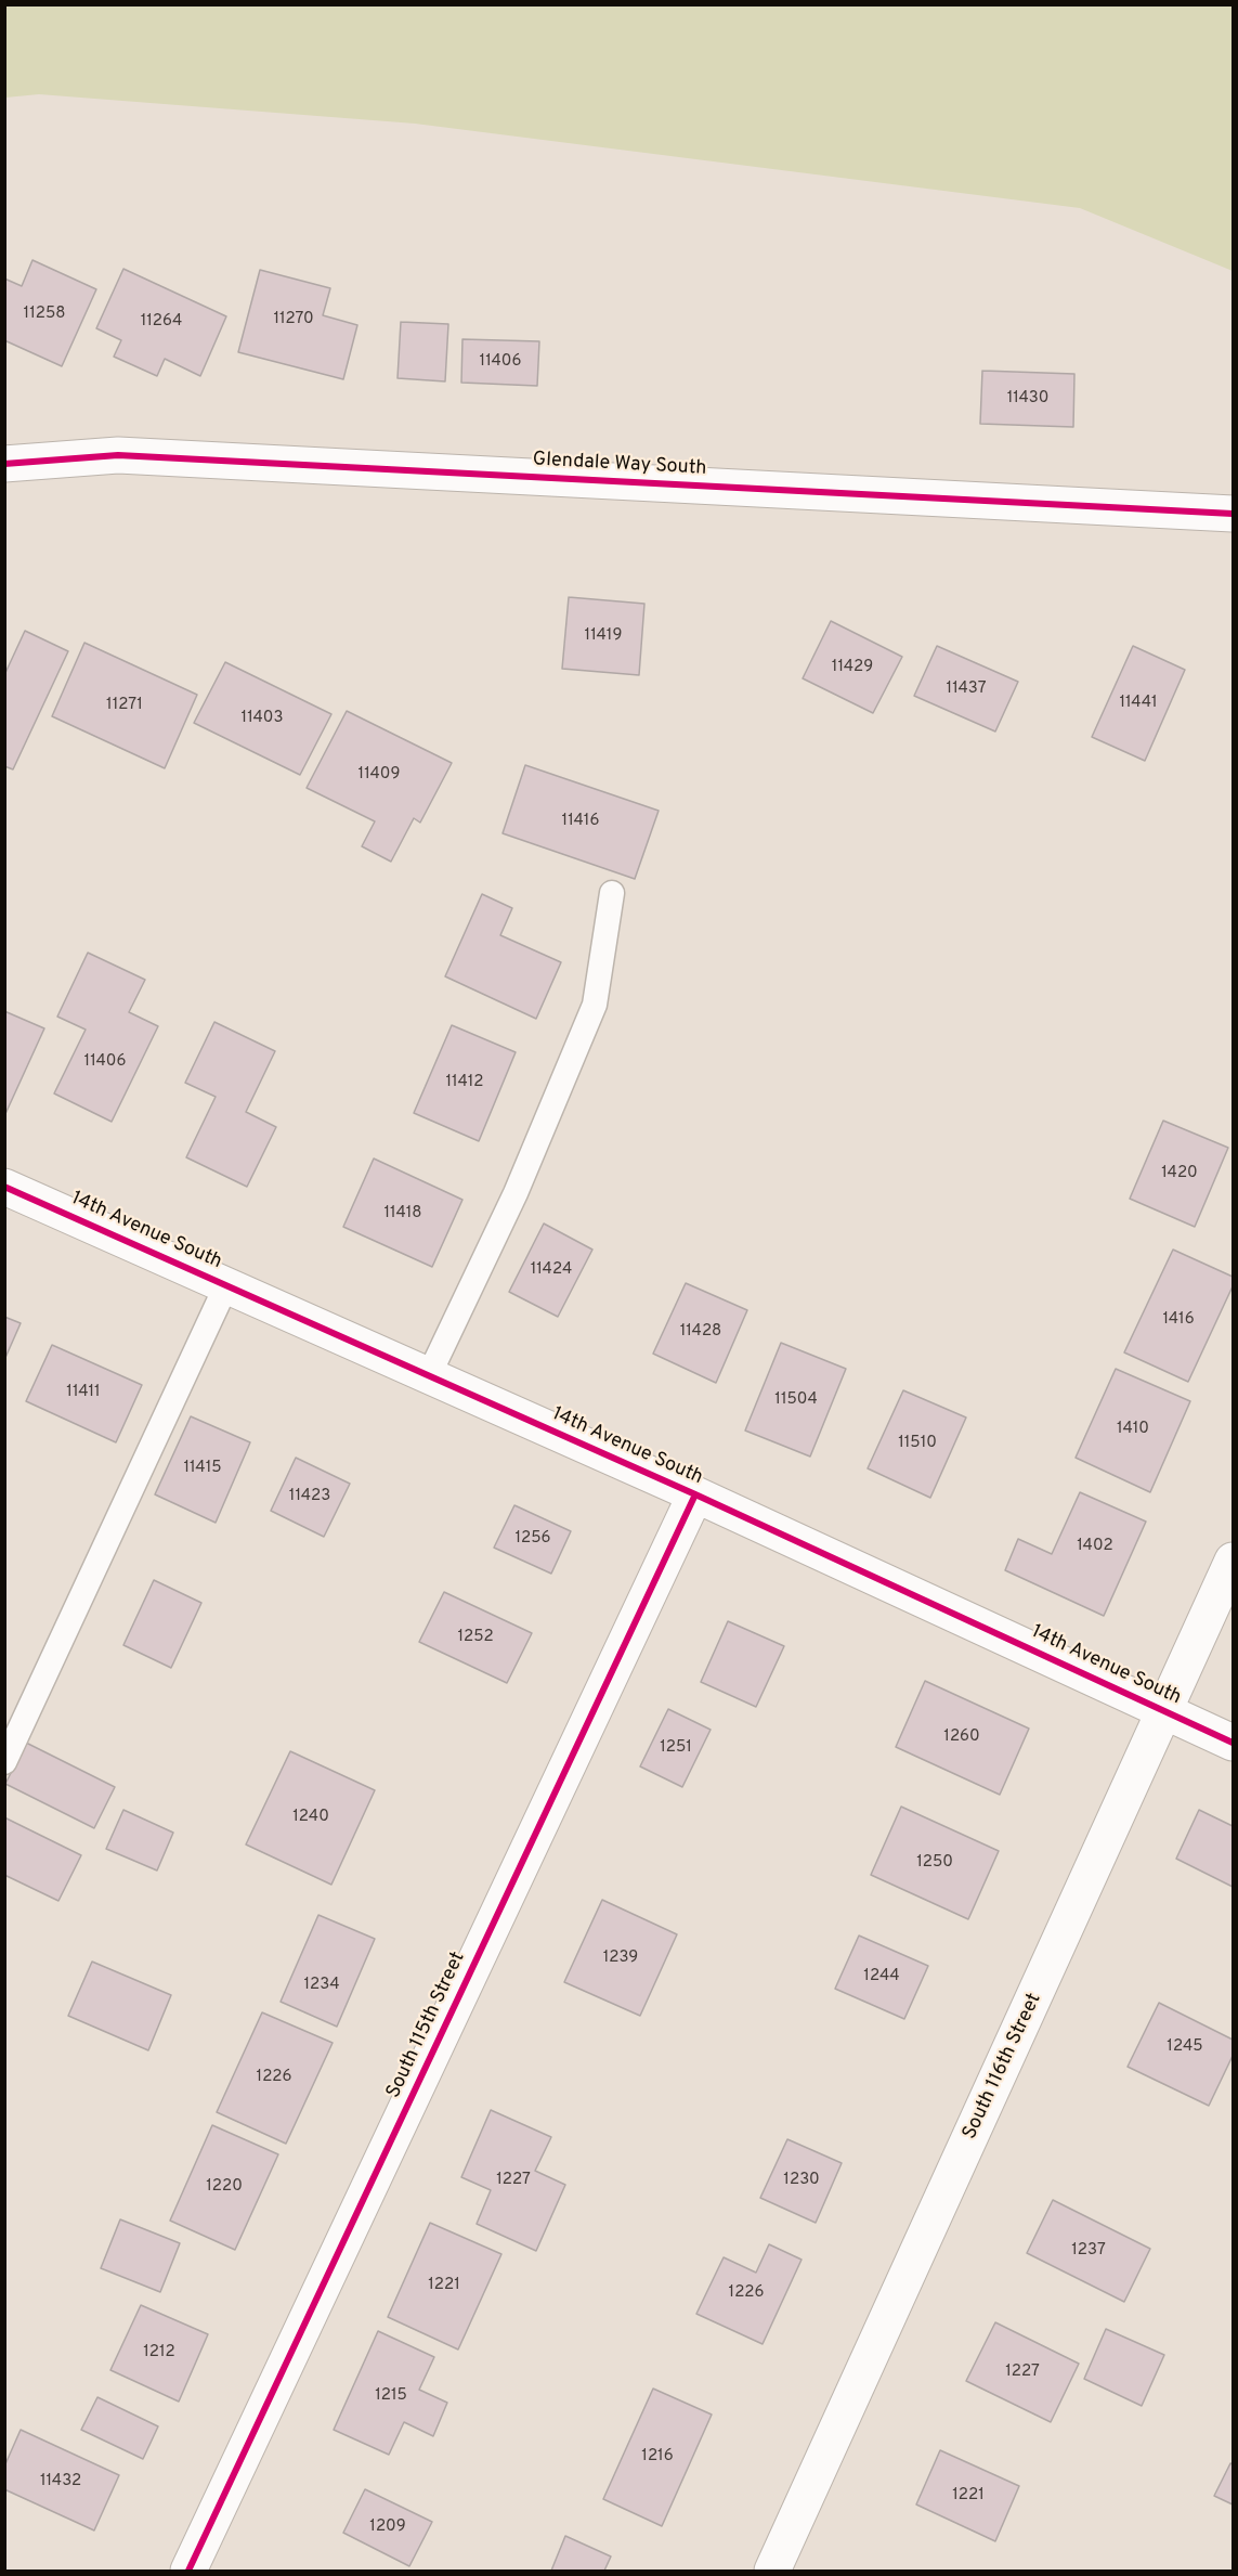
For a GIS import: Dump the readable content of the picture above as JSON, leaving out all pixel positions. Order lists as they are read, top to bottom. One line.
{"streets":{"street":["Glendale Way South","14th Avenue South","South 115th Street","South 116th Street"]},"crossings":[["14th Avenue South","South 115th Street"],["14th Avenue South","South 116th Street"]],"house_numbers":["11258","11270","11264","11406","11430","11419","11429","11437","11441","11271","11403","11409","11416","11406","11412","1420","11418","11424","1416","11428","11411","11504","1410","11510","11415","11423","1256","1402","1252","1260","1251","1240","1250","1239","1244","1234","1245","1226","1227","1230","1220","1237","1221","1226","1212","1227","1215","1216","11432","1221","1209"]}
